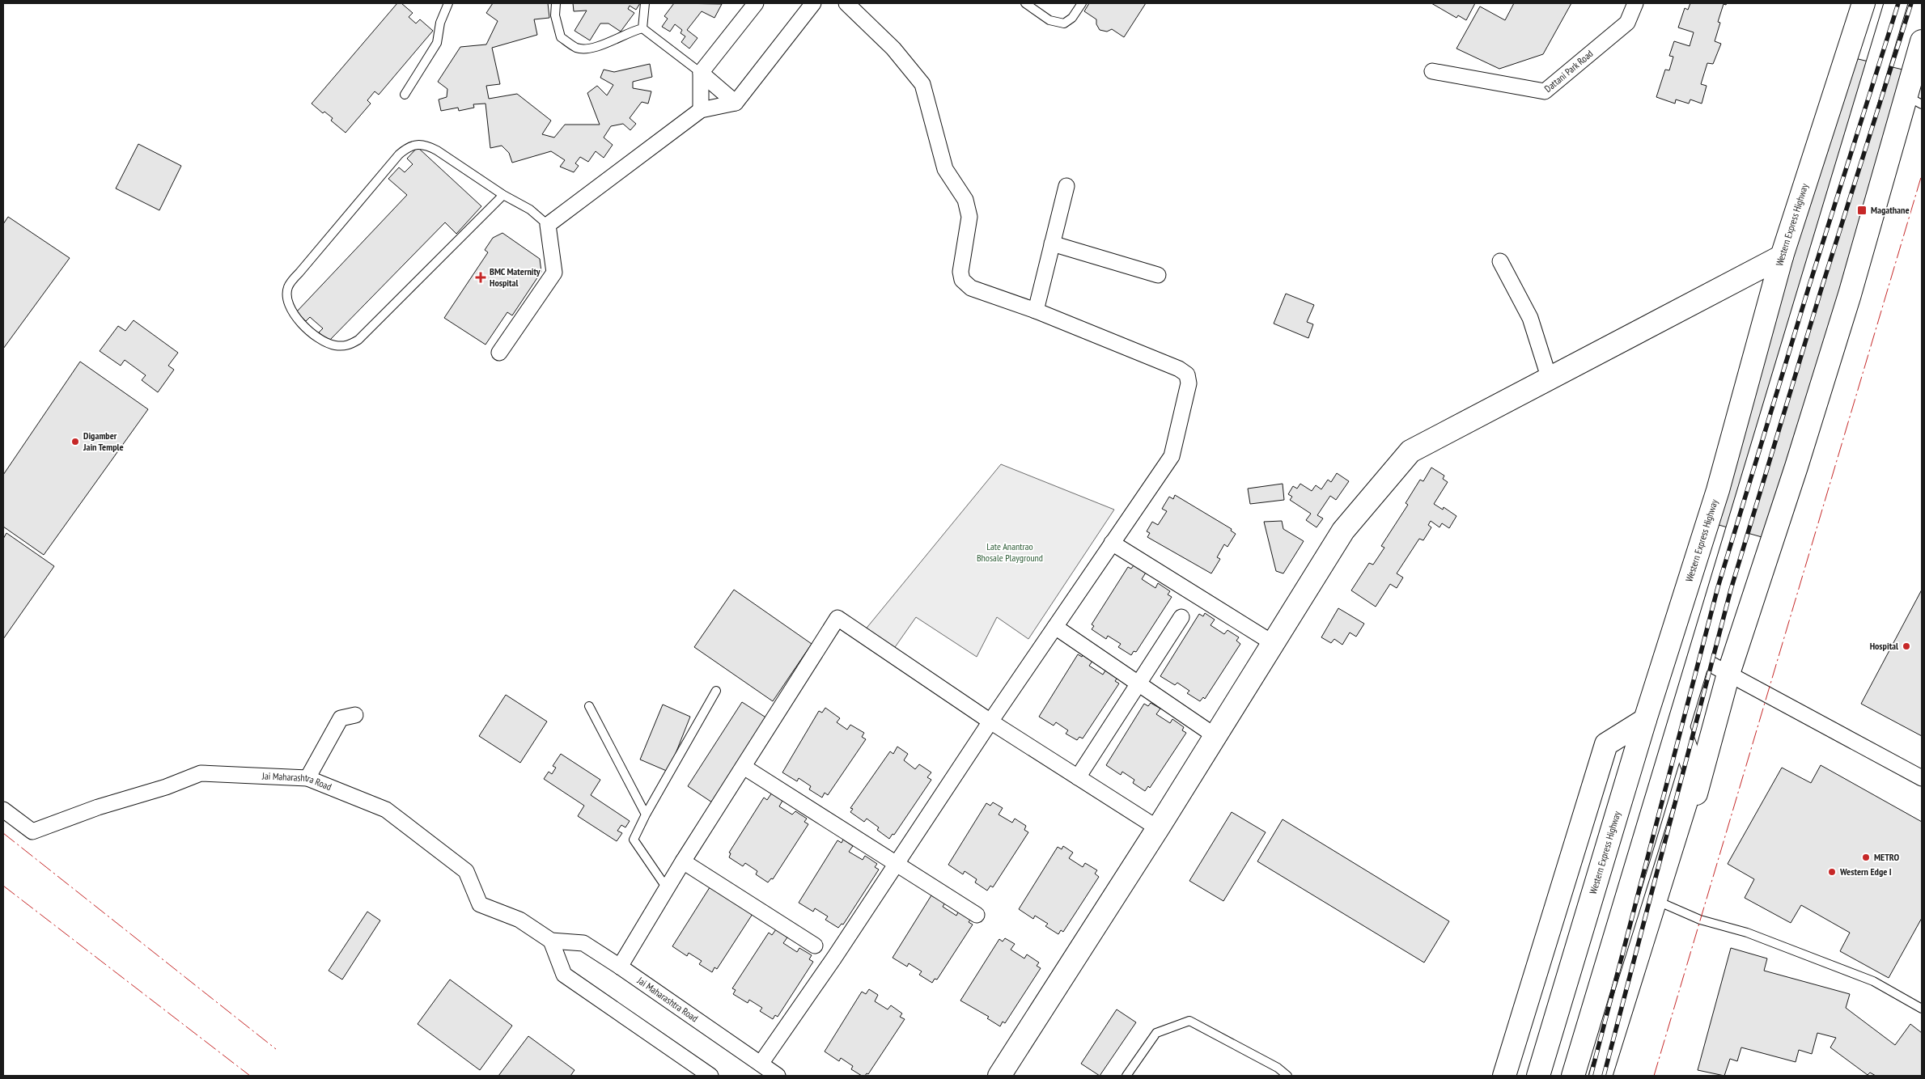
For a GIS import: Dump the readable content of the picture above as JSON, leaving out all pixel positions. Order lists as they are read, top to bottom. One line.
{"streets":{"main road":["Western Express Highway"],"street":["Dattani Park Road","Jai Maharashtra Road"]},"parks":["Late Anantrao Bhosale Playground"],"places":{"transit":["Magathane"],"health":["BMC Maternity Hospital"],"other":["Digamber Jain Temple","Hospital","METRO","Western Edge I"]}}
